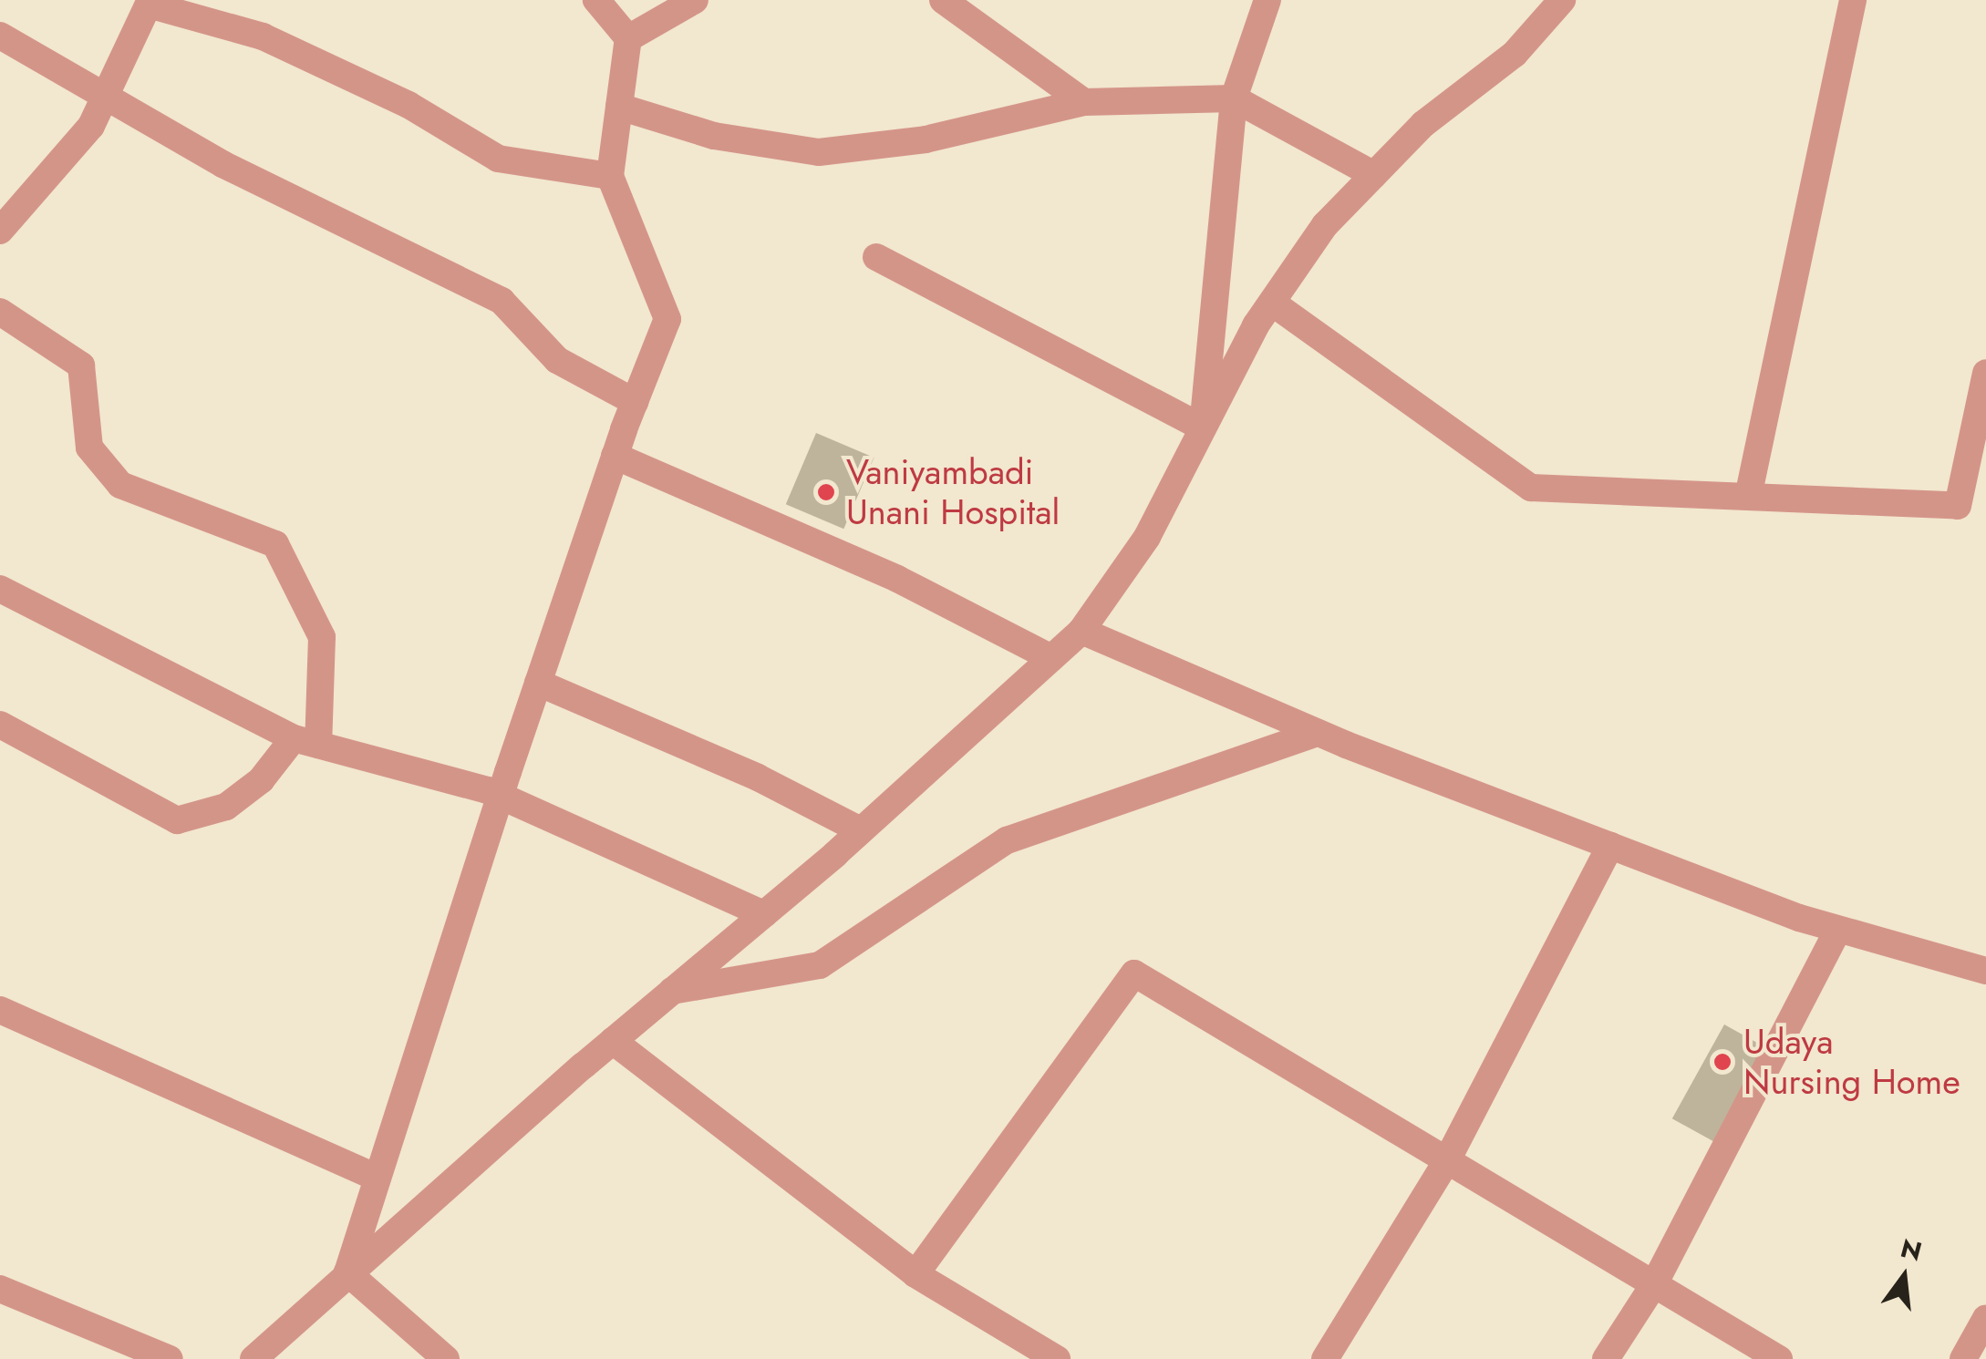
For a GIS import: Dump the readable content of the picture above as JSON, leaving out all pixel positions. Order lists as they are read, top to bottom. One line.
{"places":["Vaniyambadi Unani Hospital","Udaya Nursing Home"],"north":"top"}
